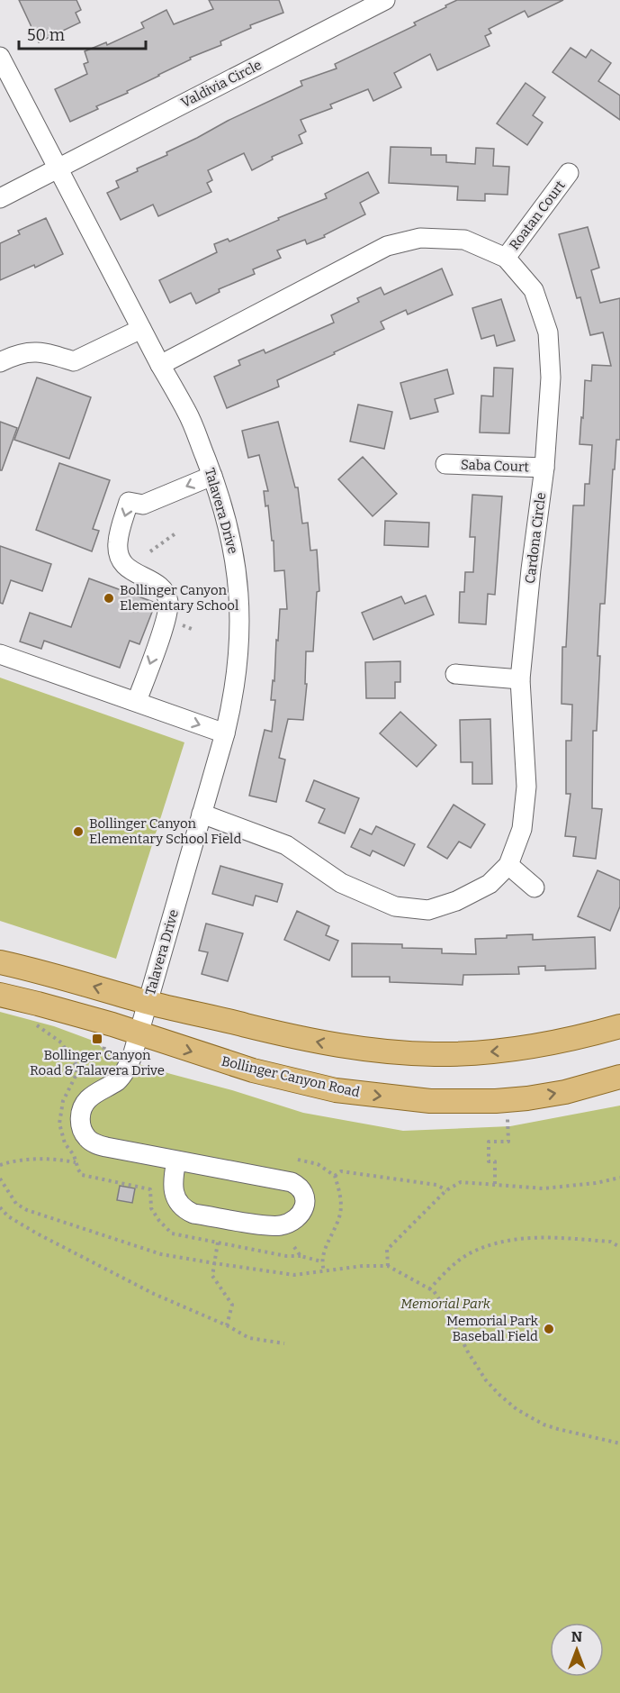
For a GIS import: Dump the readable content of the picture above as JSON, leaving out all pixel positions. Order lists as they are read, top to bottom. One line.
{"streets":{"main road":["Bollinger Canyon Road"],"street":["Valdivia Circle","Roatan Court","Saba Court","Talavera Drive","Cardona Circle"]},"crossings":[["Valdivia Circle","Talavera Drive"],["Roatan Court","Cardona Circle"],["Saba Court","Cardona Circle"],["Talavera Drive","Cardona Circle"],["Talavera Drive","Bollinger Canyon Road"]],"parks":["Memorial Park"],"places":{"other":["Bollinger Canyon Elementary School","Bollinger Canyon Elementary School Field","Memorial Park Baseball Field"],"transit":["Bollinger Canyon Road & Talavera Drive"]},"scale_bar":"50 m","north":"top"}
